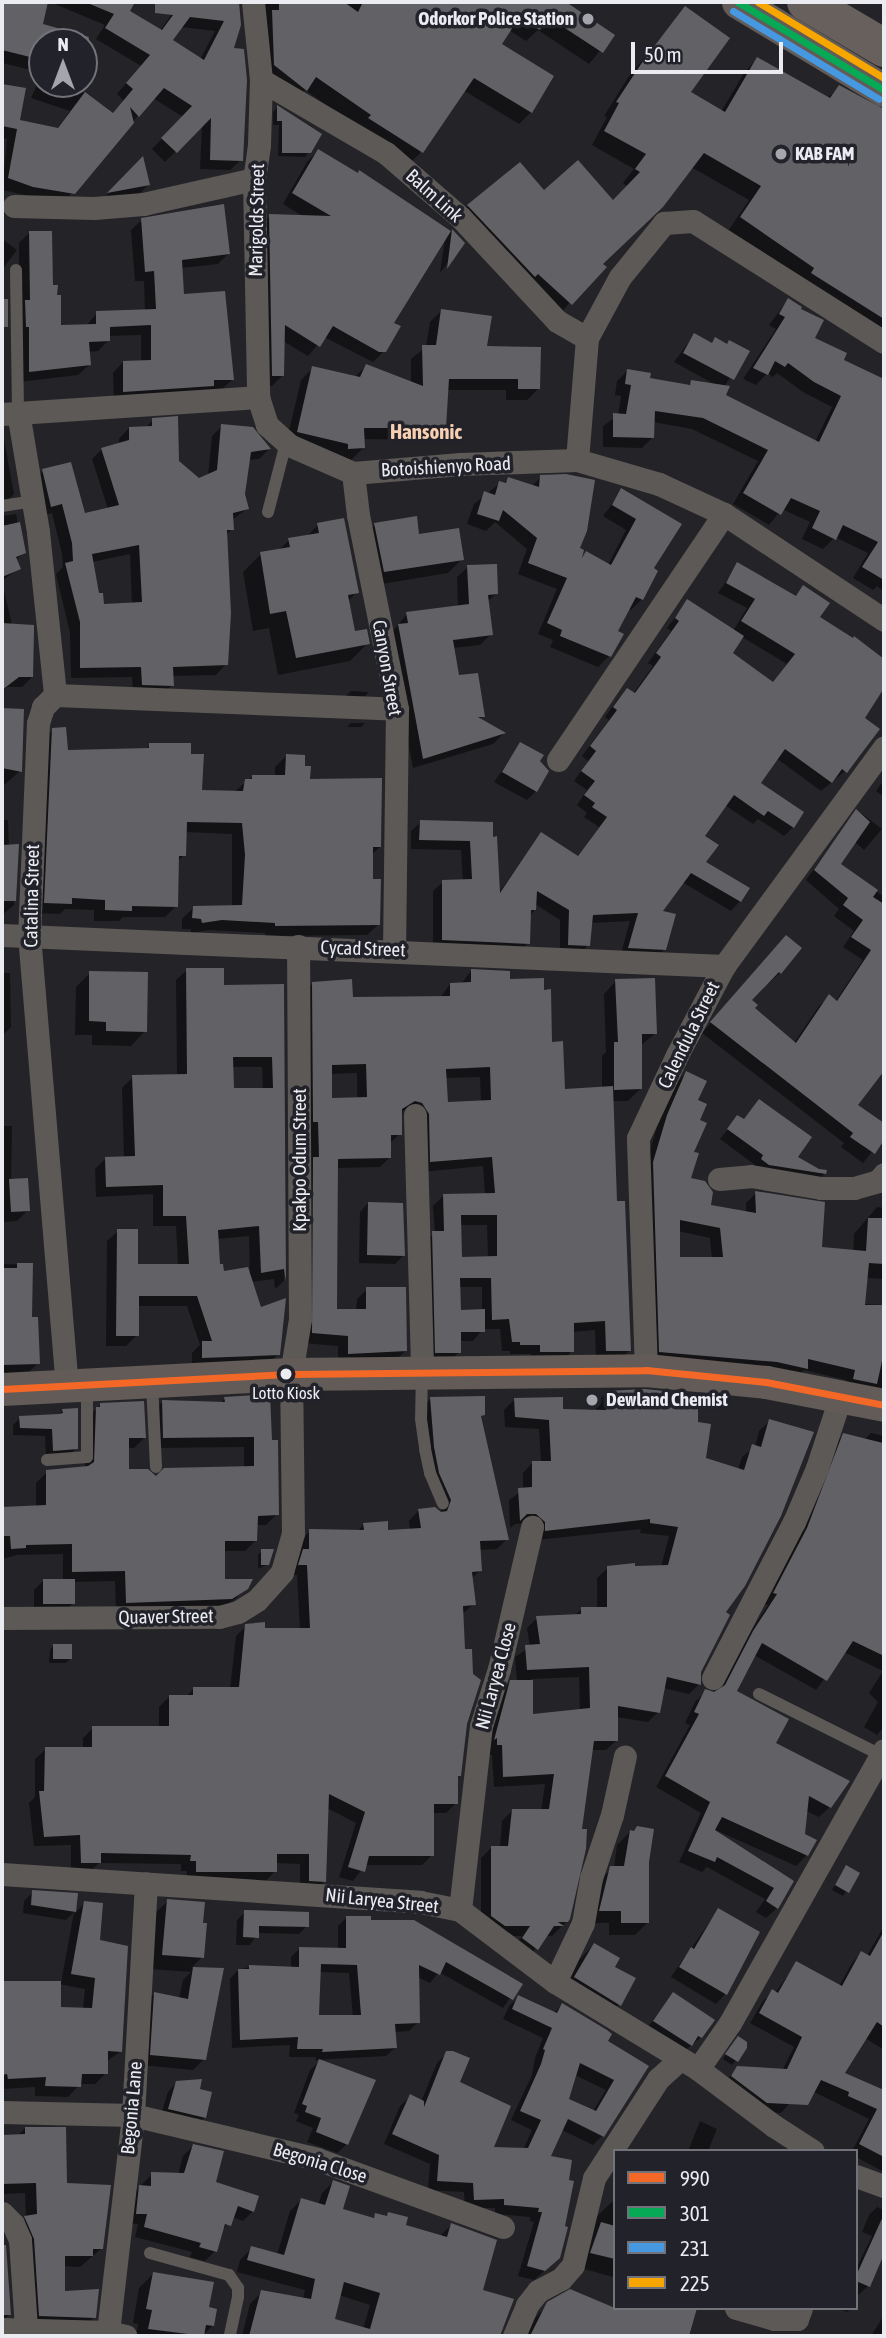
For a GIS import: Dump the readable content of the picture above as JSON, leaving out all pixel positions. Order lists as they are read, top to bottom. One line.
{"streets":{"street":["Balm Link","Marigolds Street","Botoishienyo Road","Canyon Street","Catalina Street","Cycad Street","Calendula Street","Kpakpo Odum Street","Quaver Street","Nii Laryea Close","Nii Laryea Street","Begonia Lane","Begonia Close"]},"crossings":[["Balm Link","Marigolds Street"],["Marigolds Street","Botoishienyo Road"],["Botoishienyo Road","Canyon Street"],["Canyon Street","Cycad Street"],["Catalina Street","Cycad Street"],["Cycad Street","Calendula Street"],["Cycad Street","Kpakpo Odum Street"],["Kpakpo Odum Street","Quaver Street"],["Nii Laryea Close","Nii Laryea Street"],["Nii Laryea Street","Begonia Lane"],["Begonia Lane","Begonia Close"]],"districts":["Hansonic"],"places":["Odorkor Police Station","KAB FAM","Lotto Kiosk","Dewland Chemist"],"lines":["transit line 301","transit line 225","transit line 231","transit line 990"],"legend":["990","301","231","225"],"scale_bar":"50 m","north":"top"}
